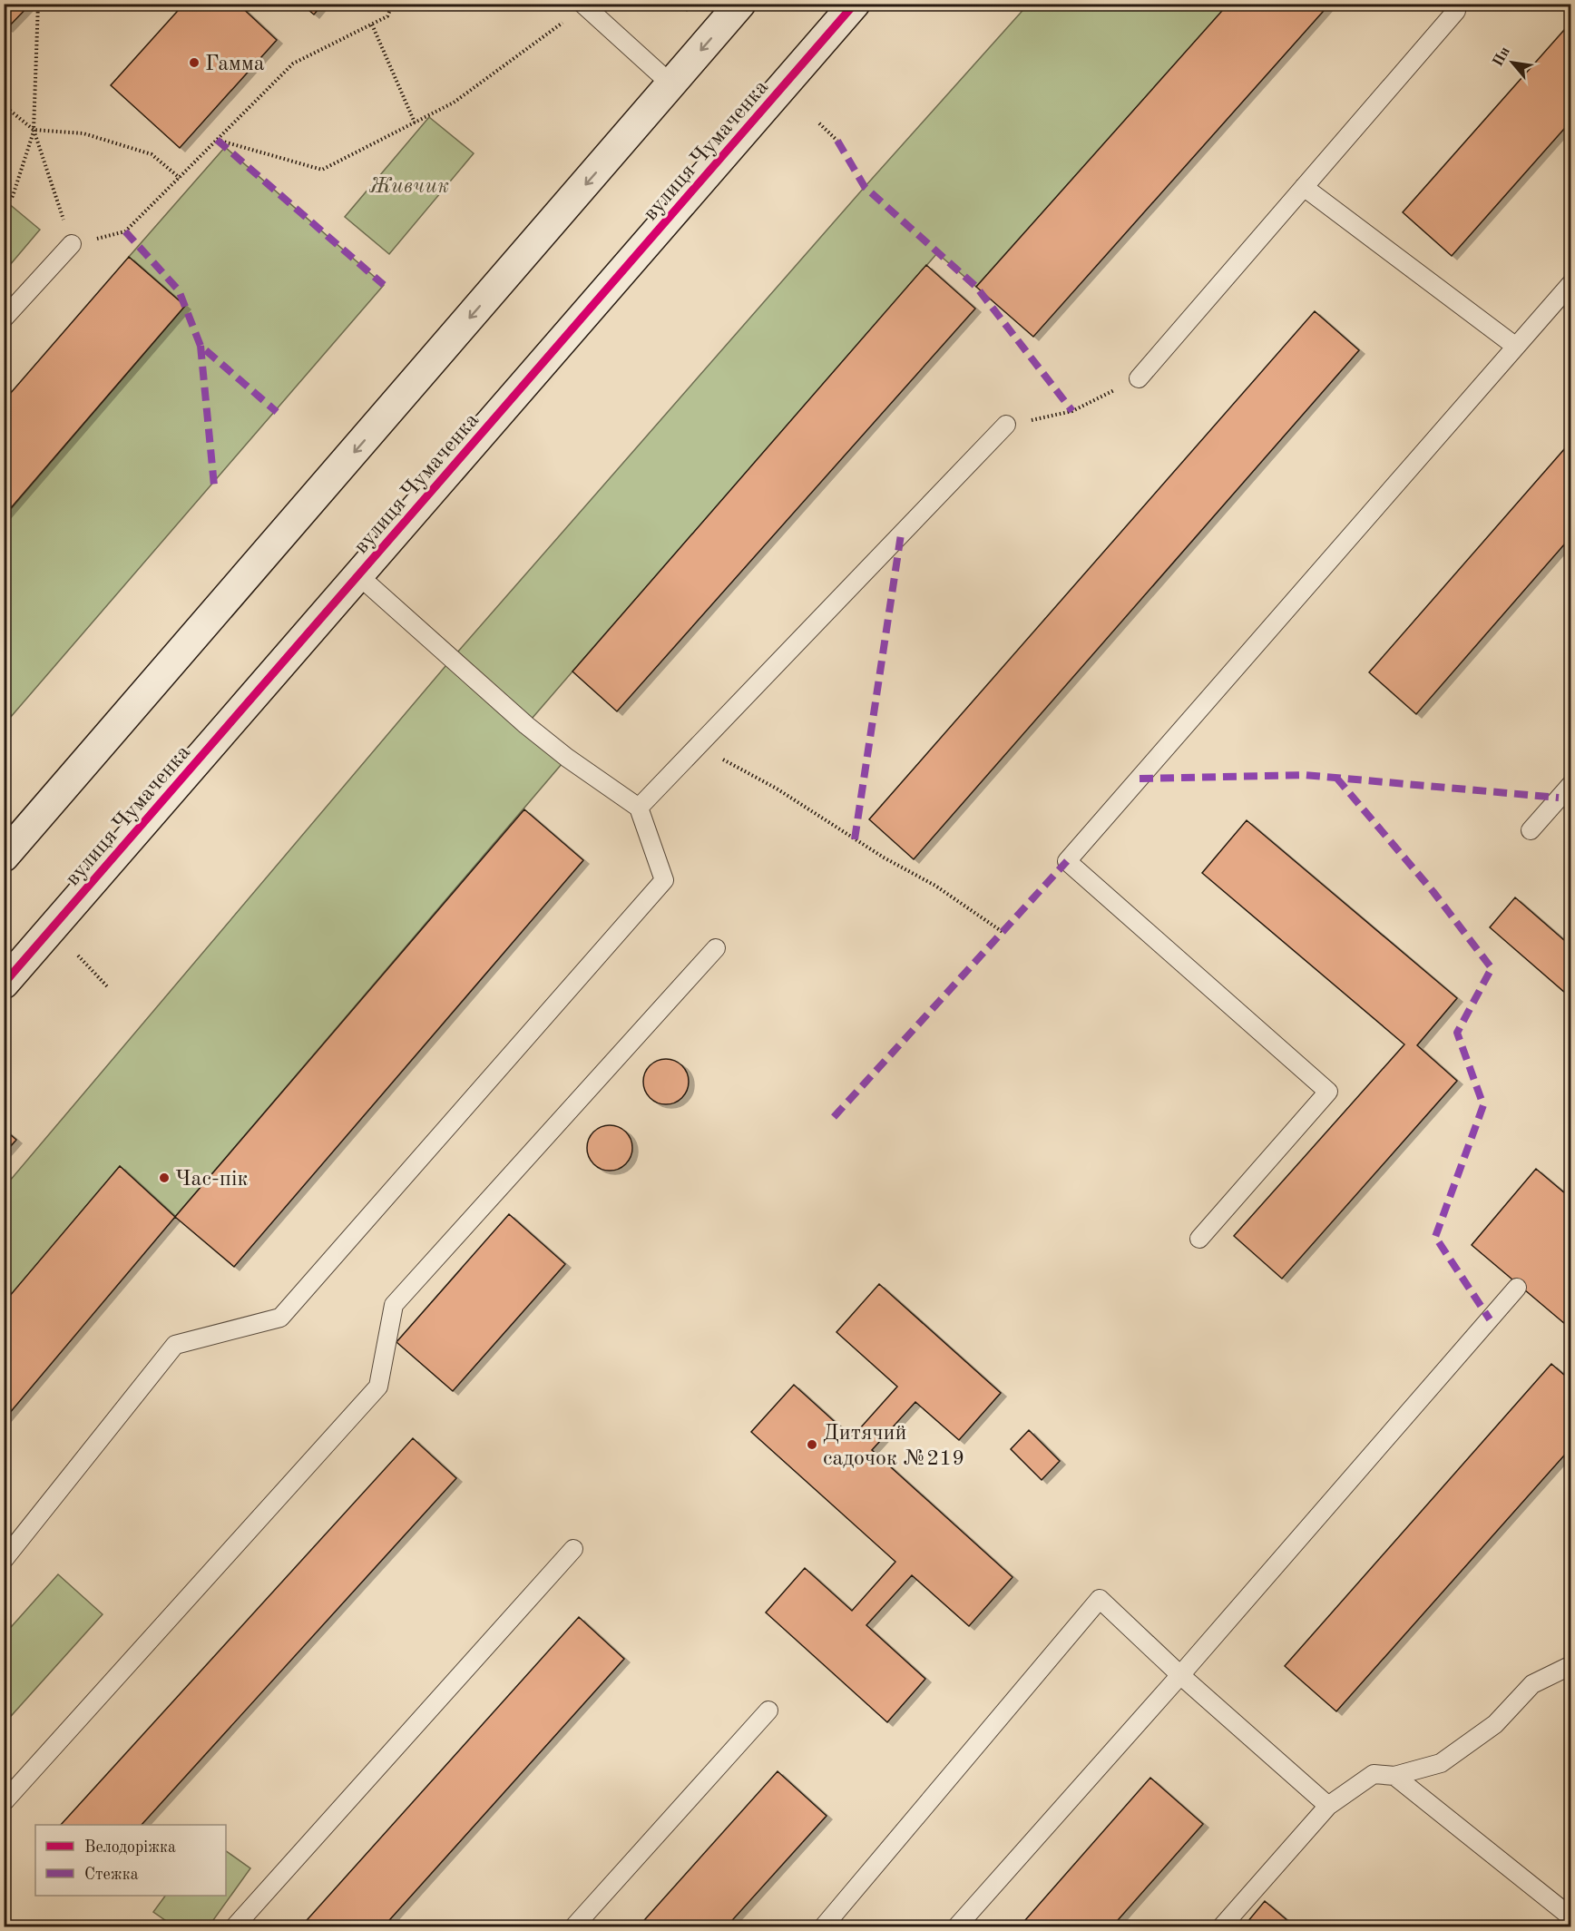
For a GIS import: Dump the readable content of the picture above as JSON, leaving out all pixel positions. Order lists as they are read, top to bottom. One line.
{"streets":{"street":["вулиця Чумаченка"]},"parks":["Живчик"],"places":["Гамма","Час-пік","Дитячий садочок №219"],"legend":["Велодоріжка","Стежка"],"north":"top left"}
